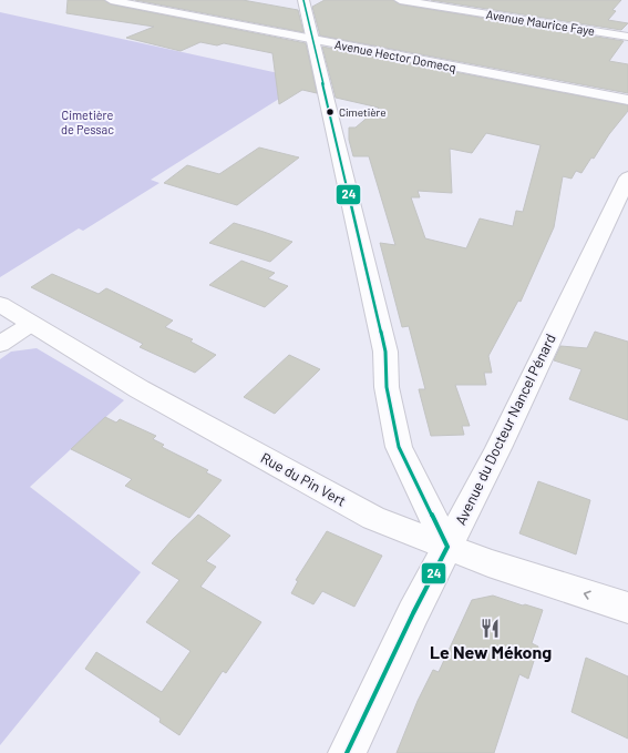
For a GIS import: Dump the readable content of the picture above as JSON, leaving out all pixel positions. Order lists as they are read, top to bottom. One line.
{"streets":{"street":["Avenue Maurice Faye","Avenue Hector Domecq","Avenue du Docteur Nancel Pénard","Rue du Pin Vert"]},"crossings":[["Avenue du Docteur Nancel Pénard","Rue du Pin Vert"]],"parks":["Cimetière de Pessac"],"places":{"other":["Cimetière"],"restaurant":["Le New Mékong"]},"lines":["transit line 24"]}
